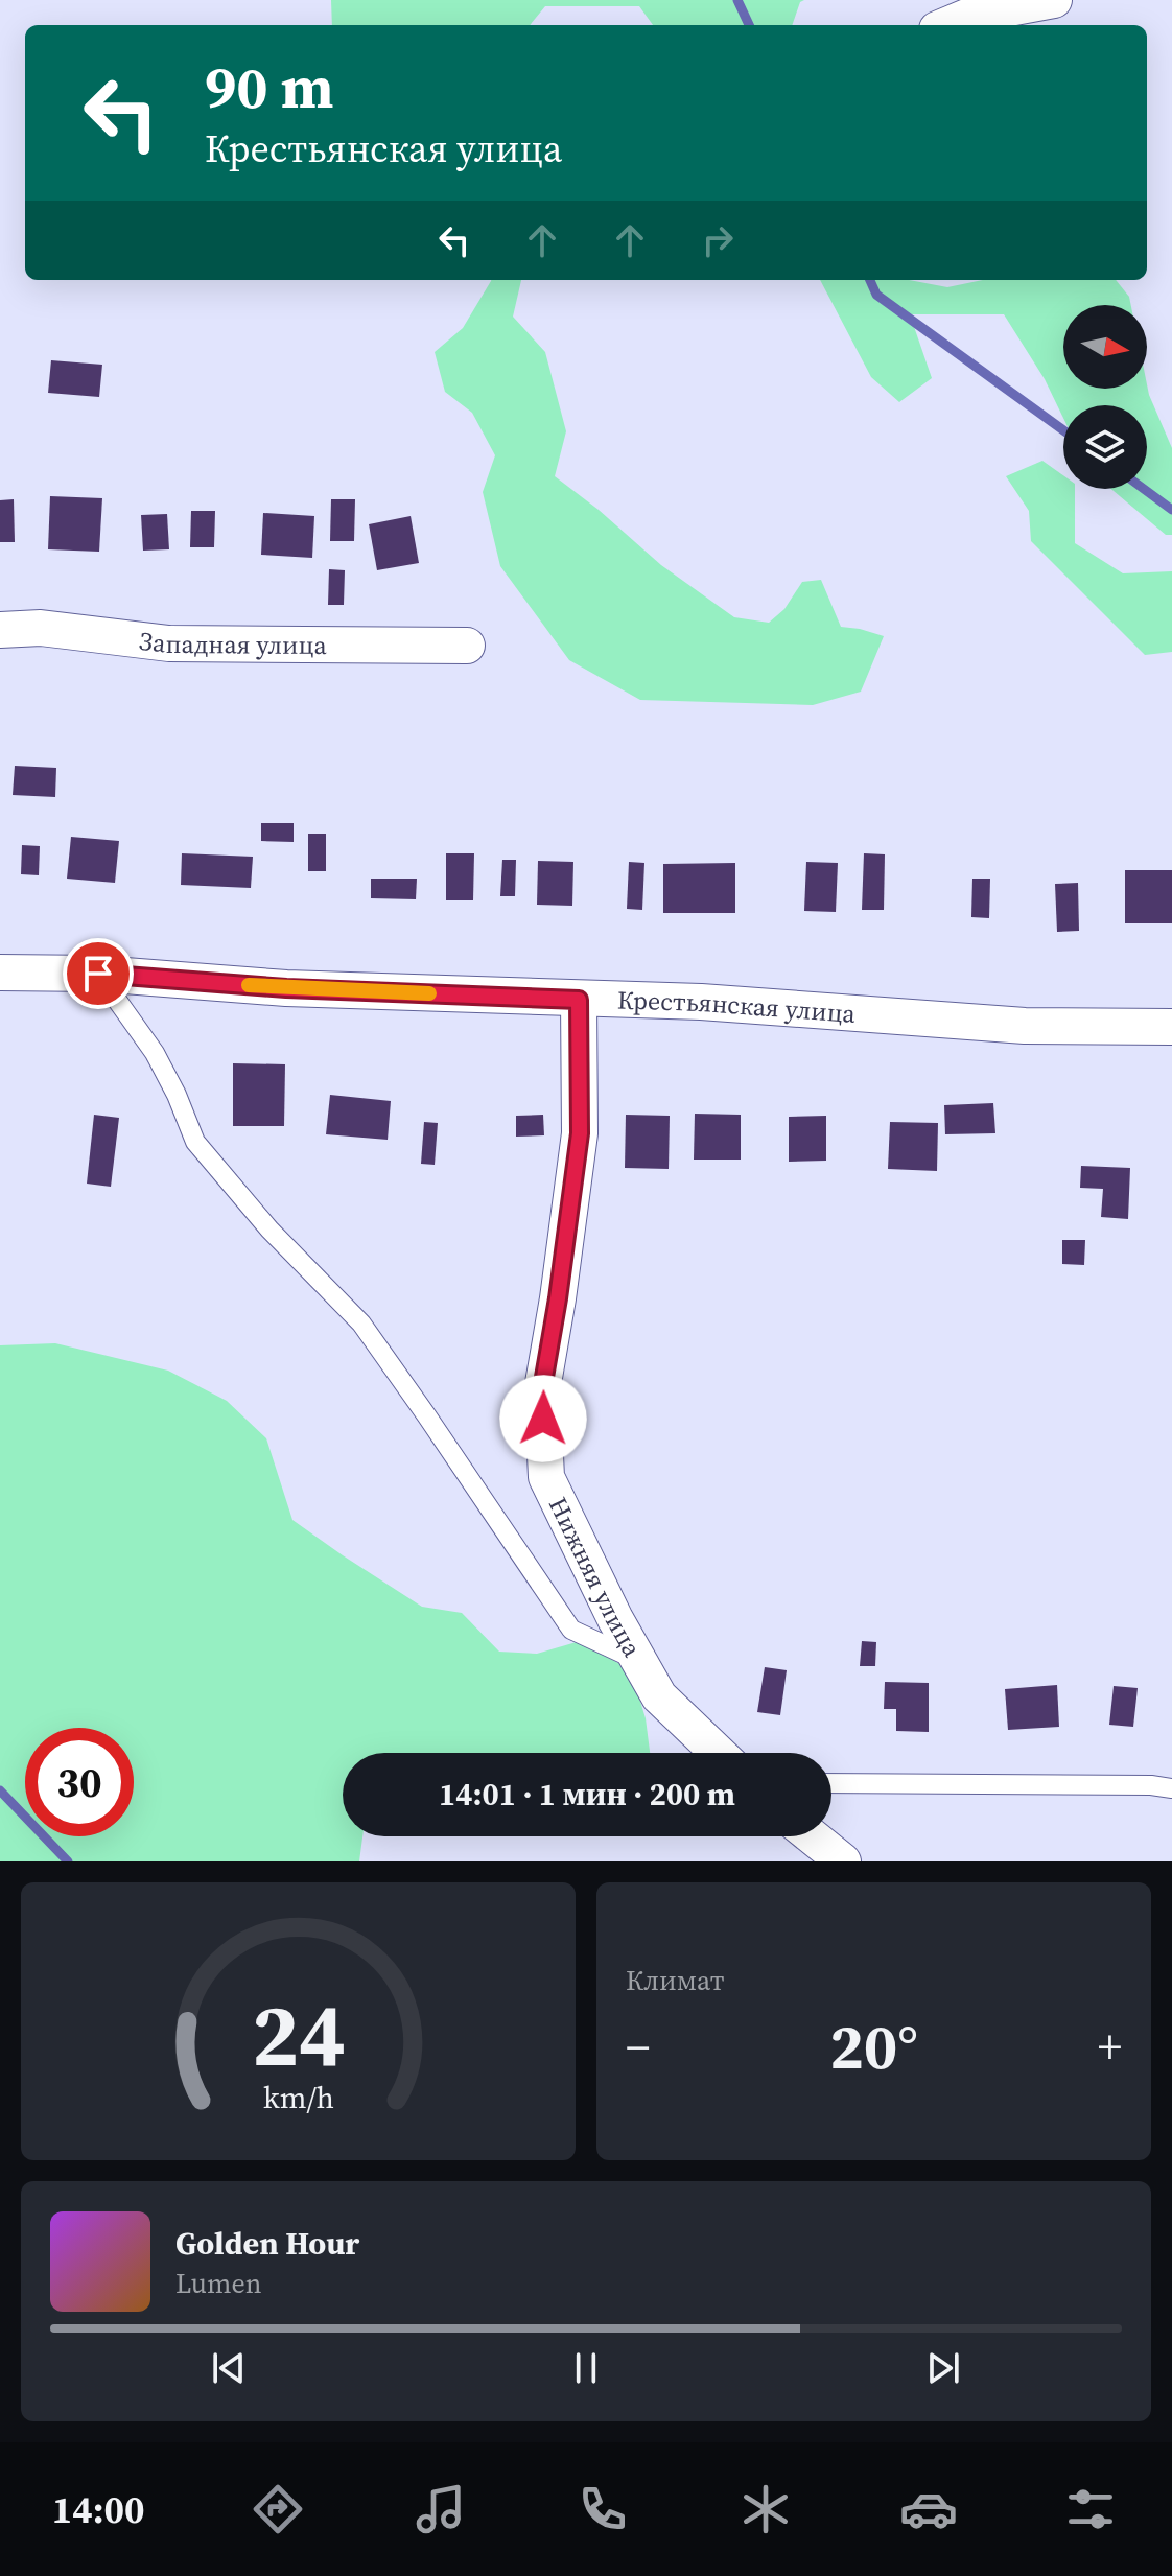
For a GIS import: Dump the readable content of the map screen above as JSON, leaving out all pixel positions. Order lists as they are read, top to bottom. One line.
{"streets":{"street":["Западная улица","Крестьянская улица","Нижняя улица"]},"crossings":[["Крестьянская улица","Нижняя улица"]],"north":"right","page":{"turn":["90 m","Крестьянская улица"],"limit":"30","trip":"14:01 · 1 мин · 200 m","tile":"Климат","heat":["−","20°","+"],"song":["Golden Hour","Lumen"],"tabs":"14:00","gauge":["24","km/h"]}}
